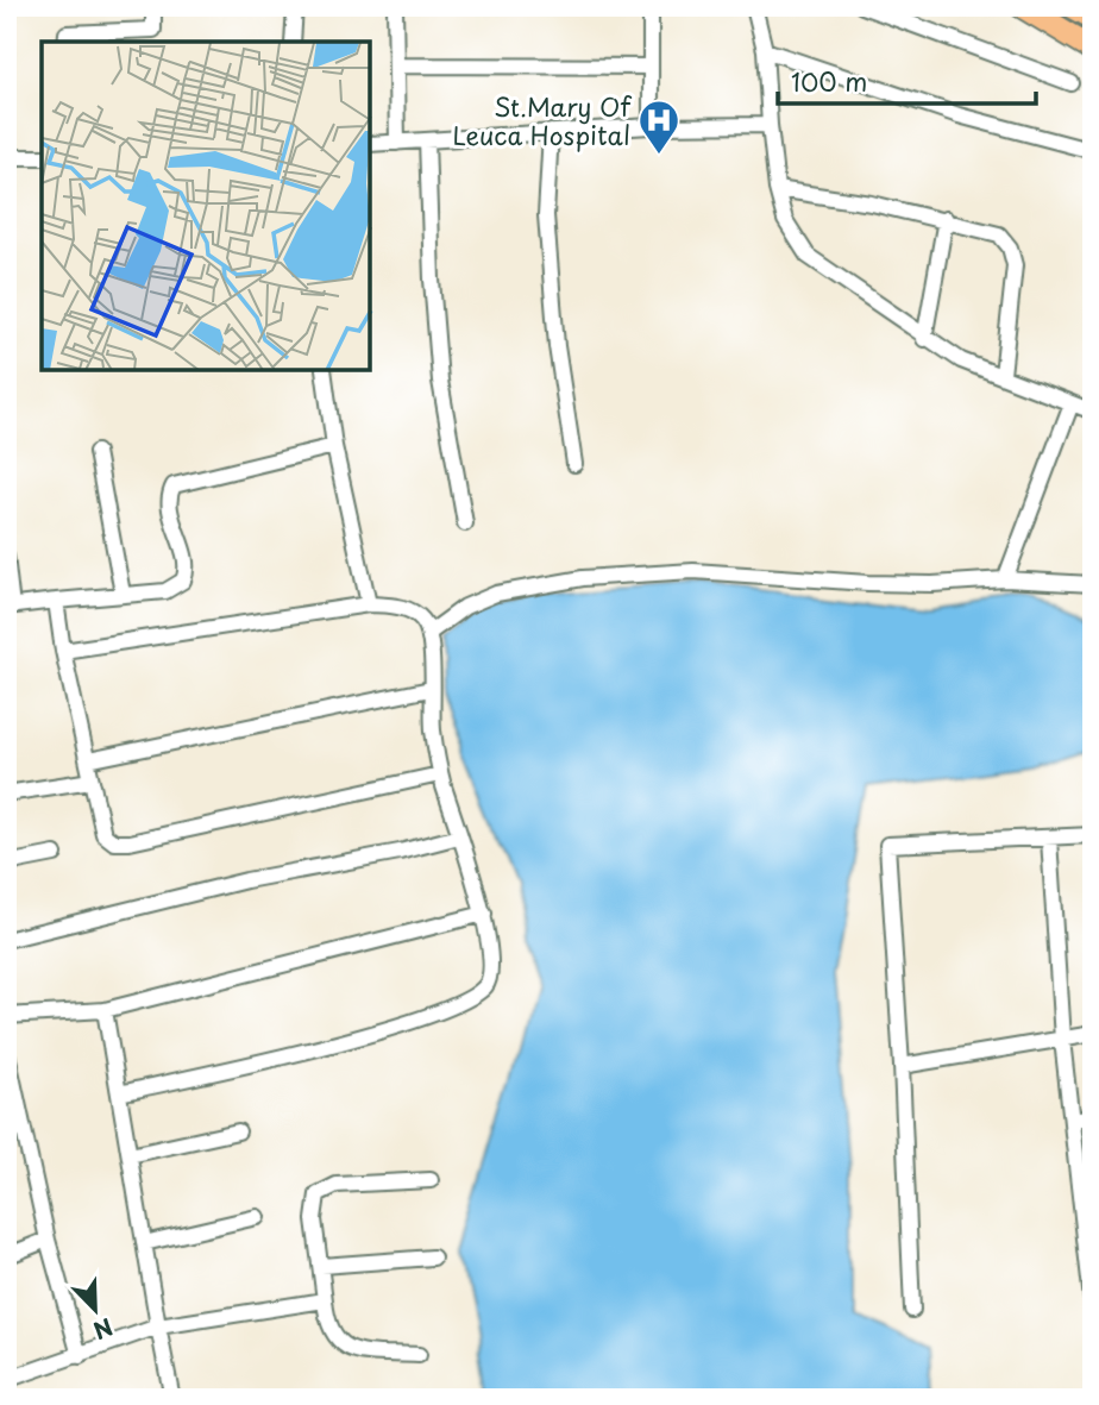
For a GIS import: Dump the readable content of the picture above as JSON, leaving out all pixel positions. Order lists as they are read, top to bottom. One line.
{"places":{"hospital":["St.Mary Of Leuca Hospital"]},"scale_bar":"100 m","north":"bottom right"}
